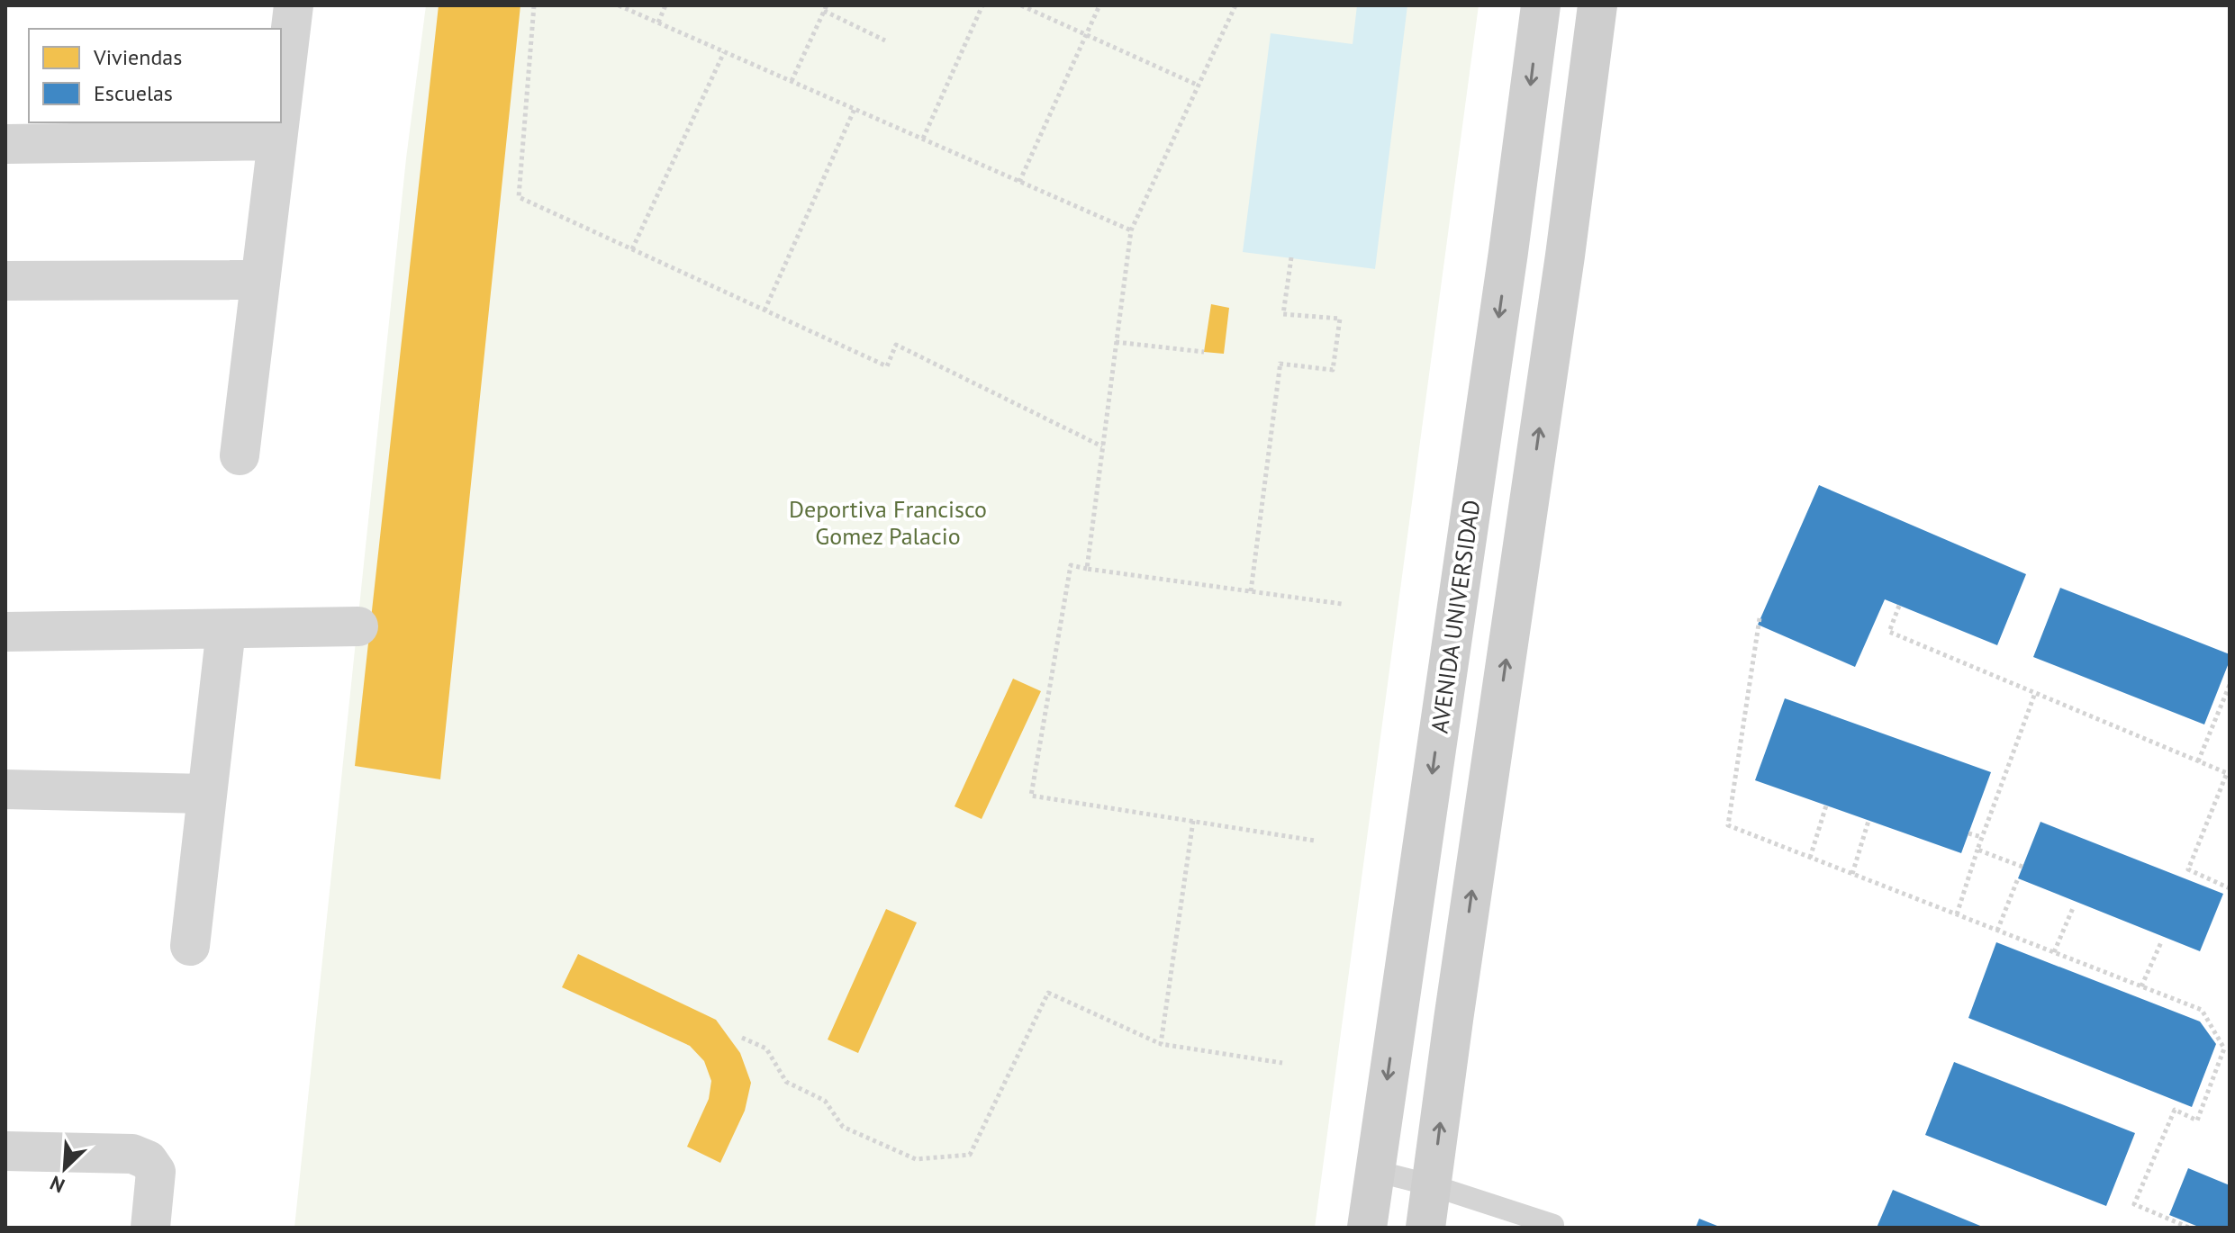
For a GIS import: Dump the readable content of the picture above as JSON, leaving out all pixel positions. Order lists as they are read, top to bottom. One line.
{"streets":{"street":["AVENIDA UNIVERSIDAD"]},"parks":["Deportiva Francisco Gomez Palacio"],"legend":["Viviendas","Escuelas"],"north":"bottom left"}
